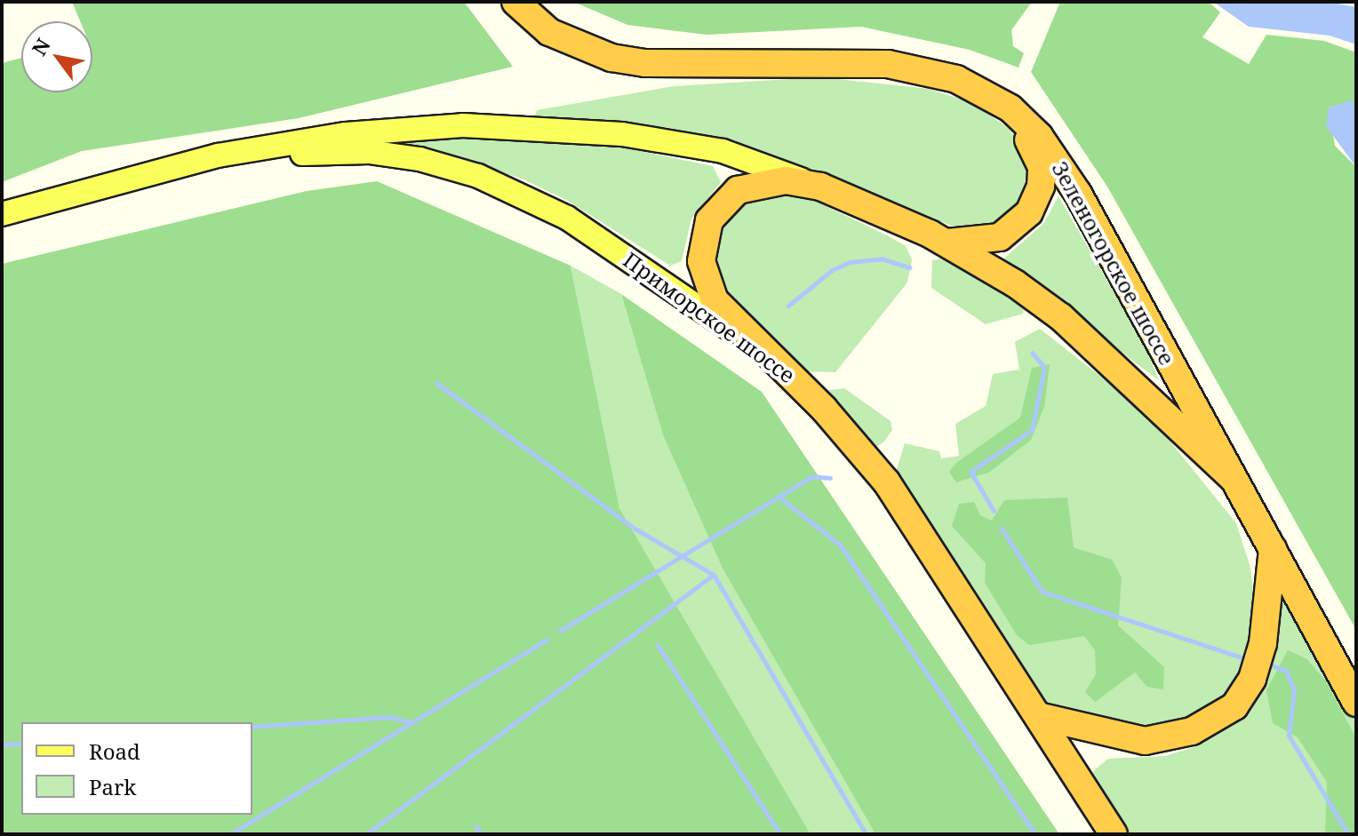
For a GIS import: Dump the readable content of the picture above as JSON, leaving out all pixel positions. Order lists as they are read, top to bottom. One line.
{"streets":{"highway":["Зеленогорское шоссе","Приморское шоссе"]},"crossings":[["Зеленогорское шоссе","Приморское шоссе"]],"legend":["Road","Park"],"north":"top left"}
